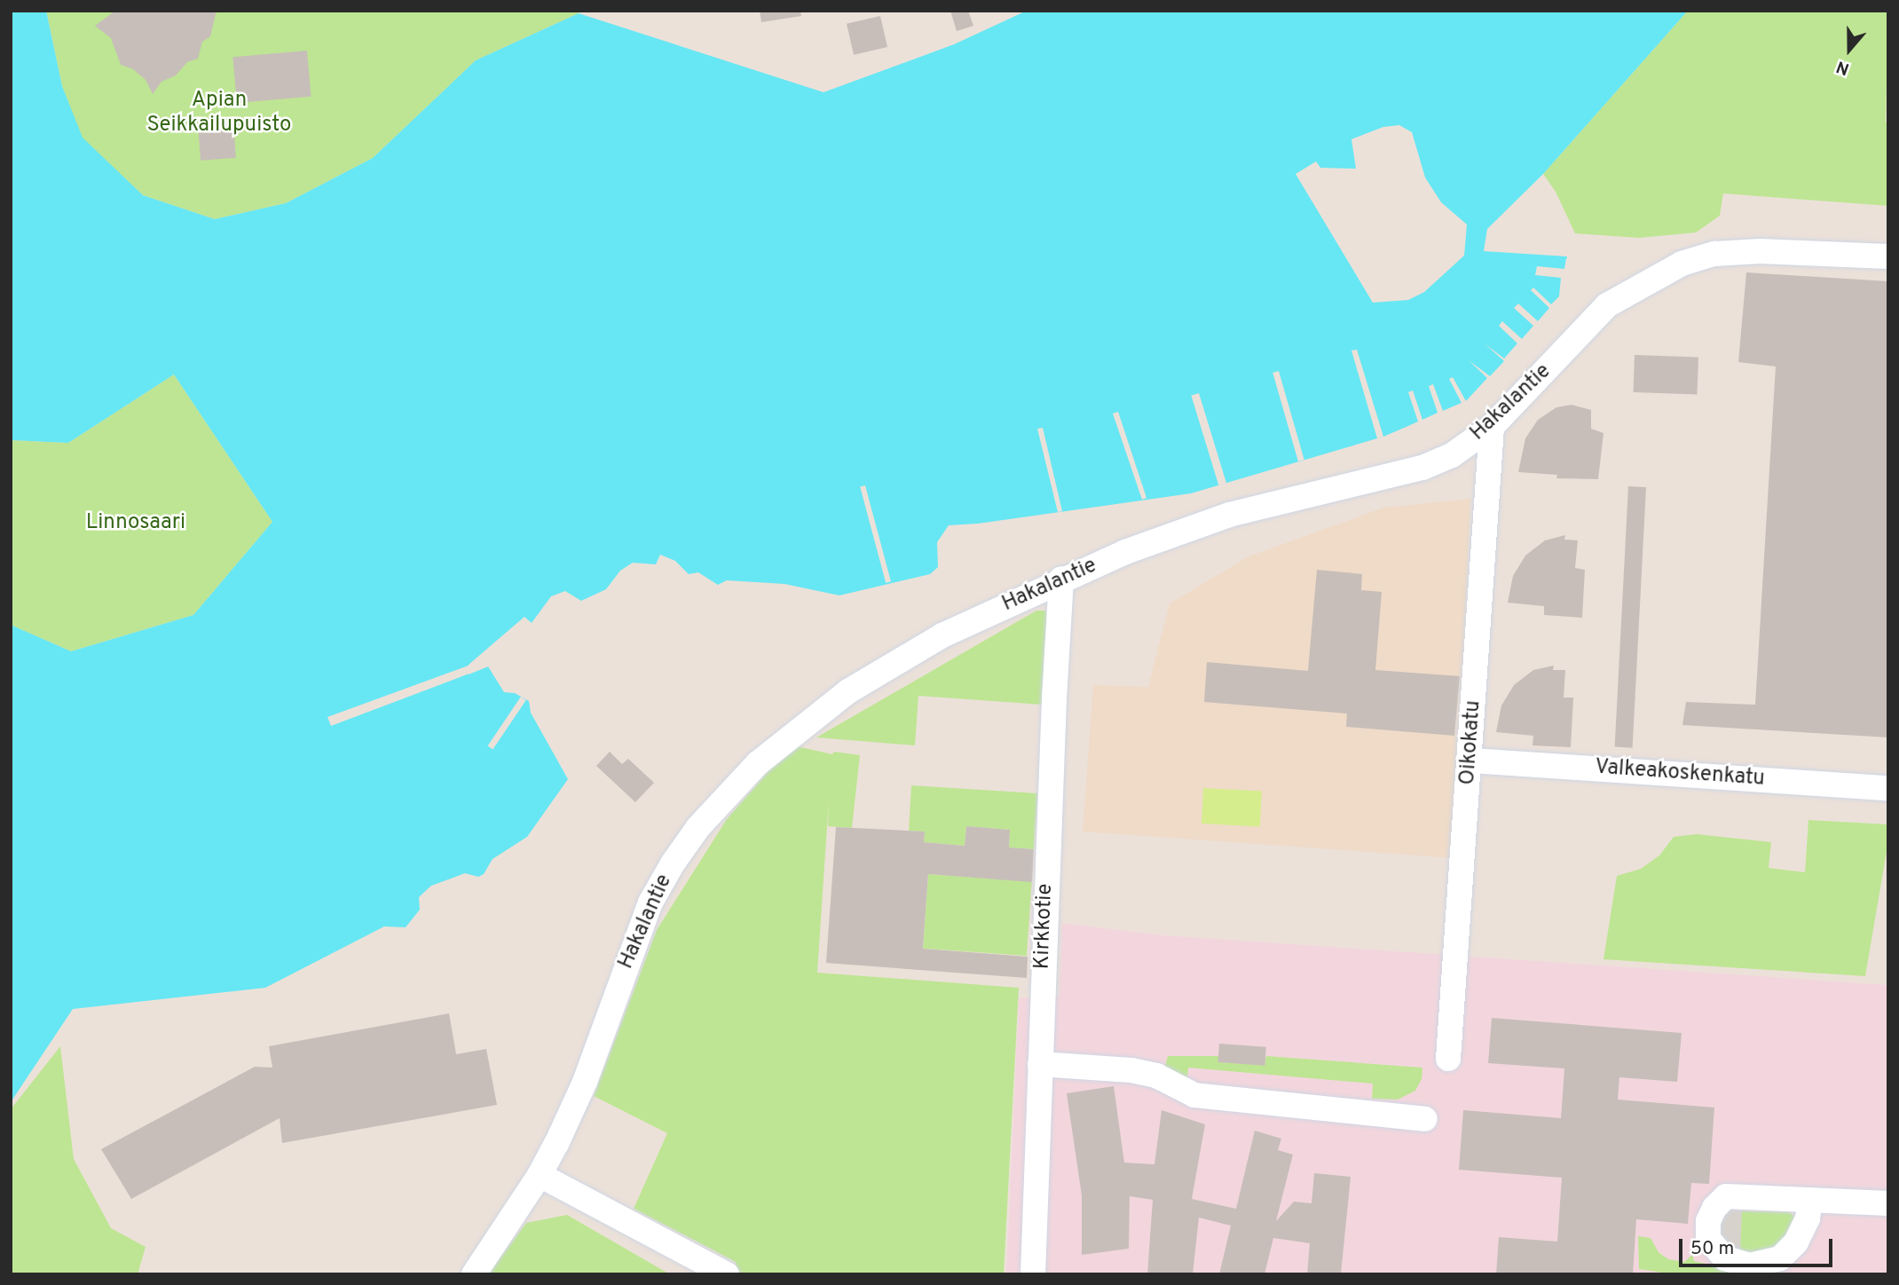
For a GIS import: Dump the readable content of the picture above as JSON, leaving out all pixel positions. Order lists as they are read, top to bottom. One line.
{"streets":{"street":["Hakalantie","Oikokatu","Valkeakoskenkatu","Kirkkotie"]},"crossings":[["Hakalantie","Oikokatu"],["Hakalantie","Kirkkotie"],["Oikokatu","Valkeakoskenkatu"]],"parks":["Apian Seikkailupuisto","Linnosaari"],"scale_bar":"50 m","north":"bottom"}
